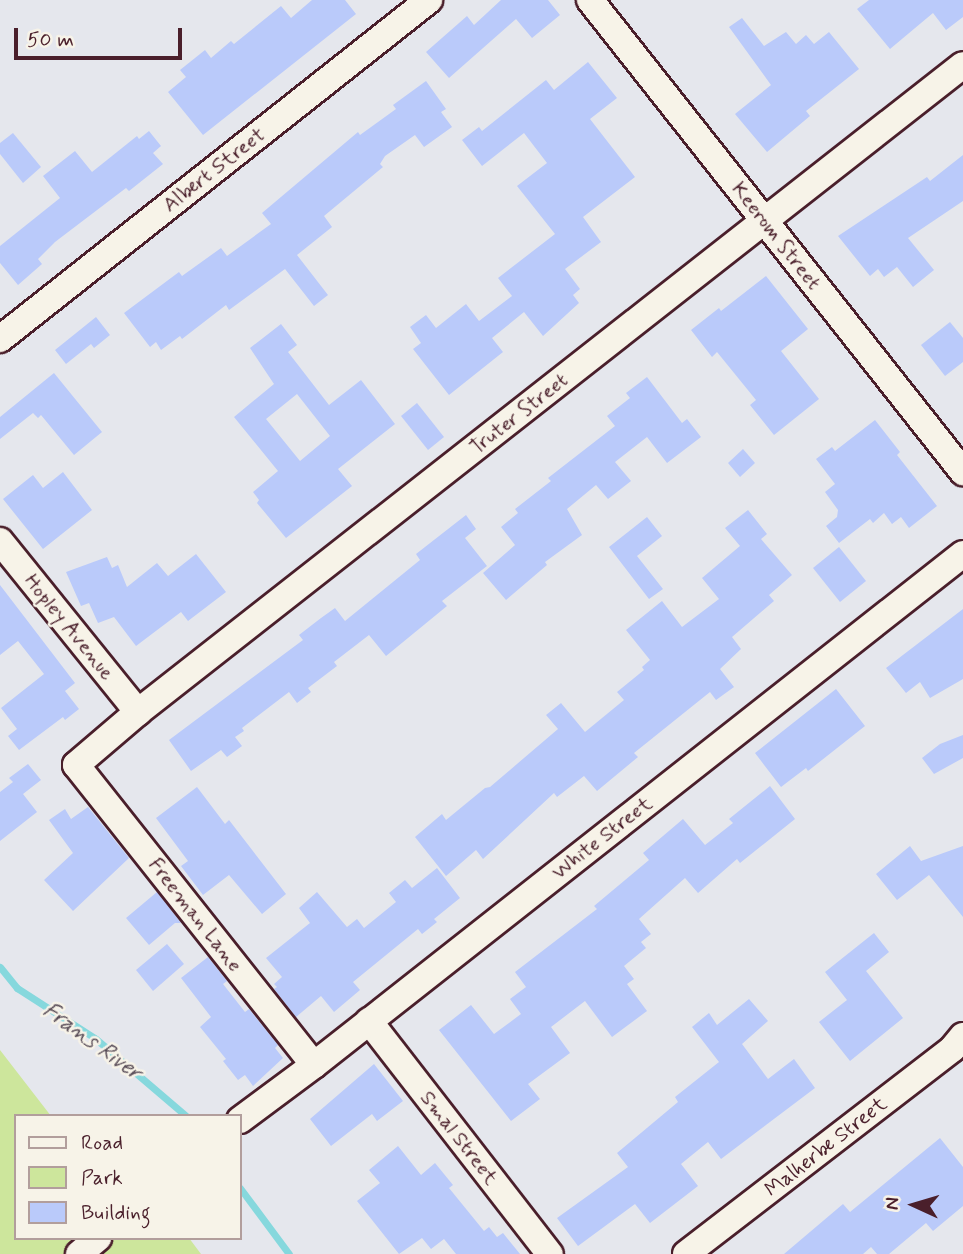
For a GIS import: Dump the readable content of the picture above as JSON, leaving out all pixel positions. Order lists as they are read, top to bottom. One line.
{"streets":{"street":["Albert Street","Keerom Street","Truter Street","Hopley Avenue","White Street","Freeman Lane","Smal Street","Malherbe Street"]},"crossings":[["Keerom Street","Truter Street"],["Truter Street","Hopley Avenue"],["Truter Street","Freeman Lane"],["White Street","Freeman Lane"],["White Street","Smal Street"]],"water":["Frans River"],"legend":["Road","Park","Building"],"scale_bar":"50 m","north":"left"}
